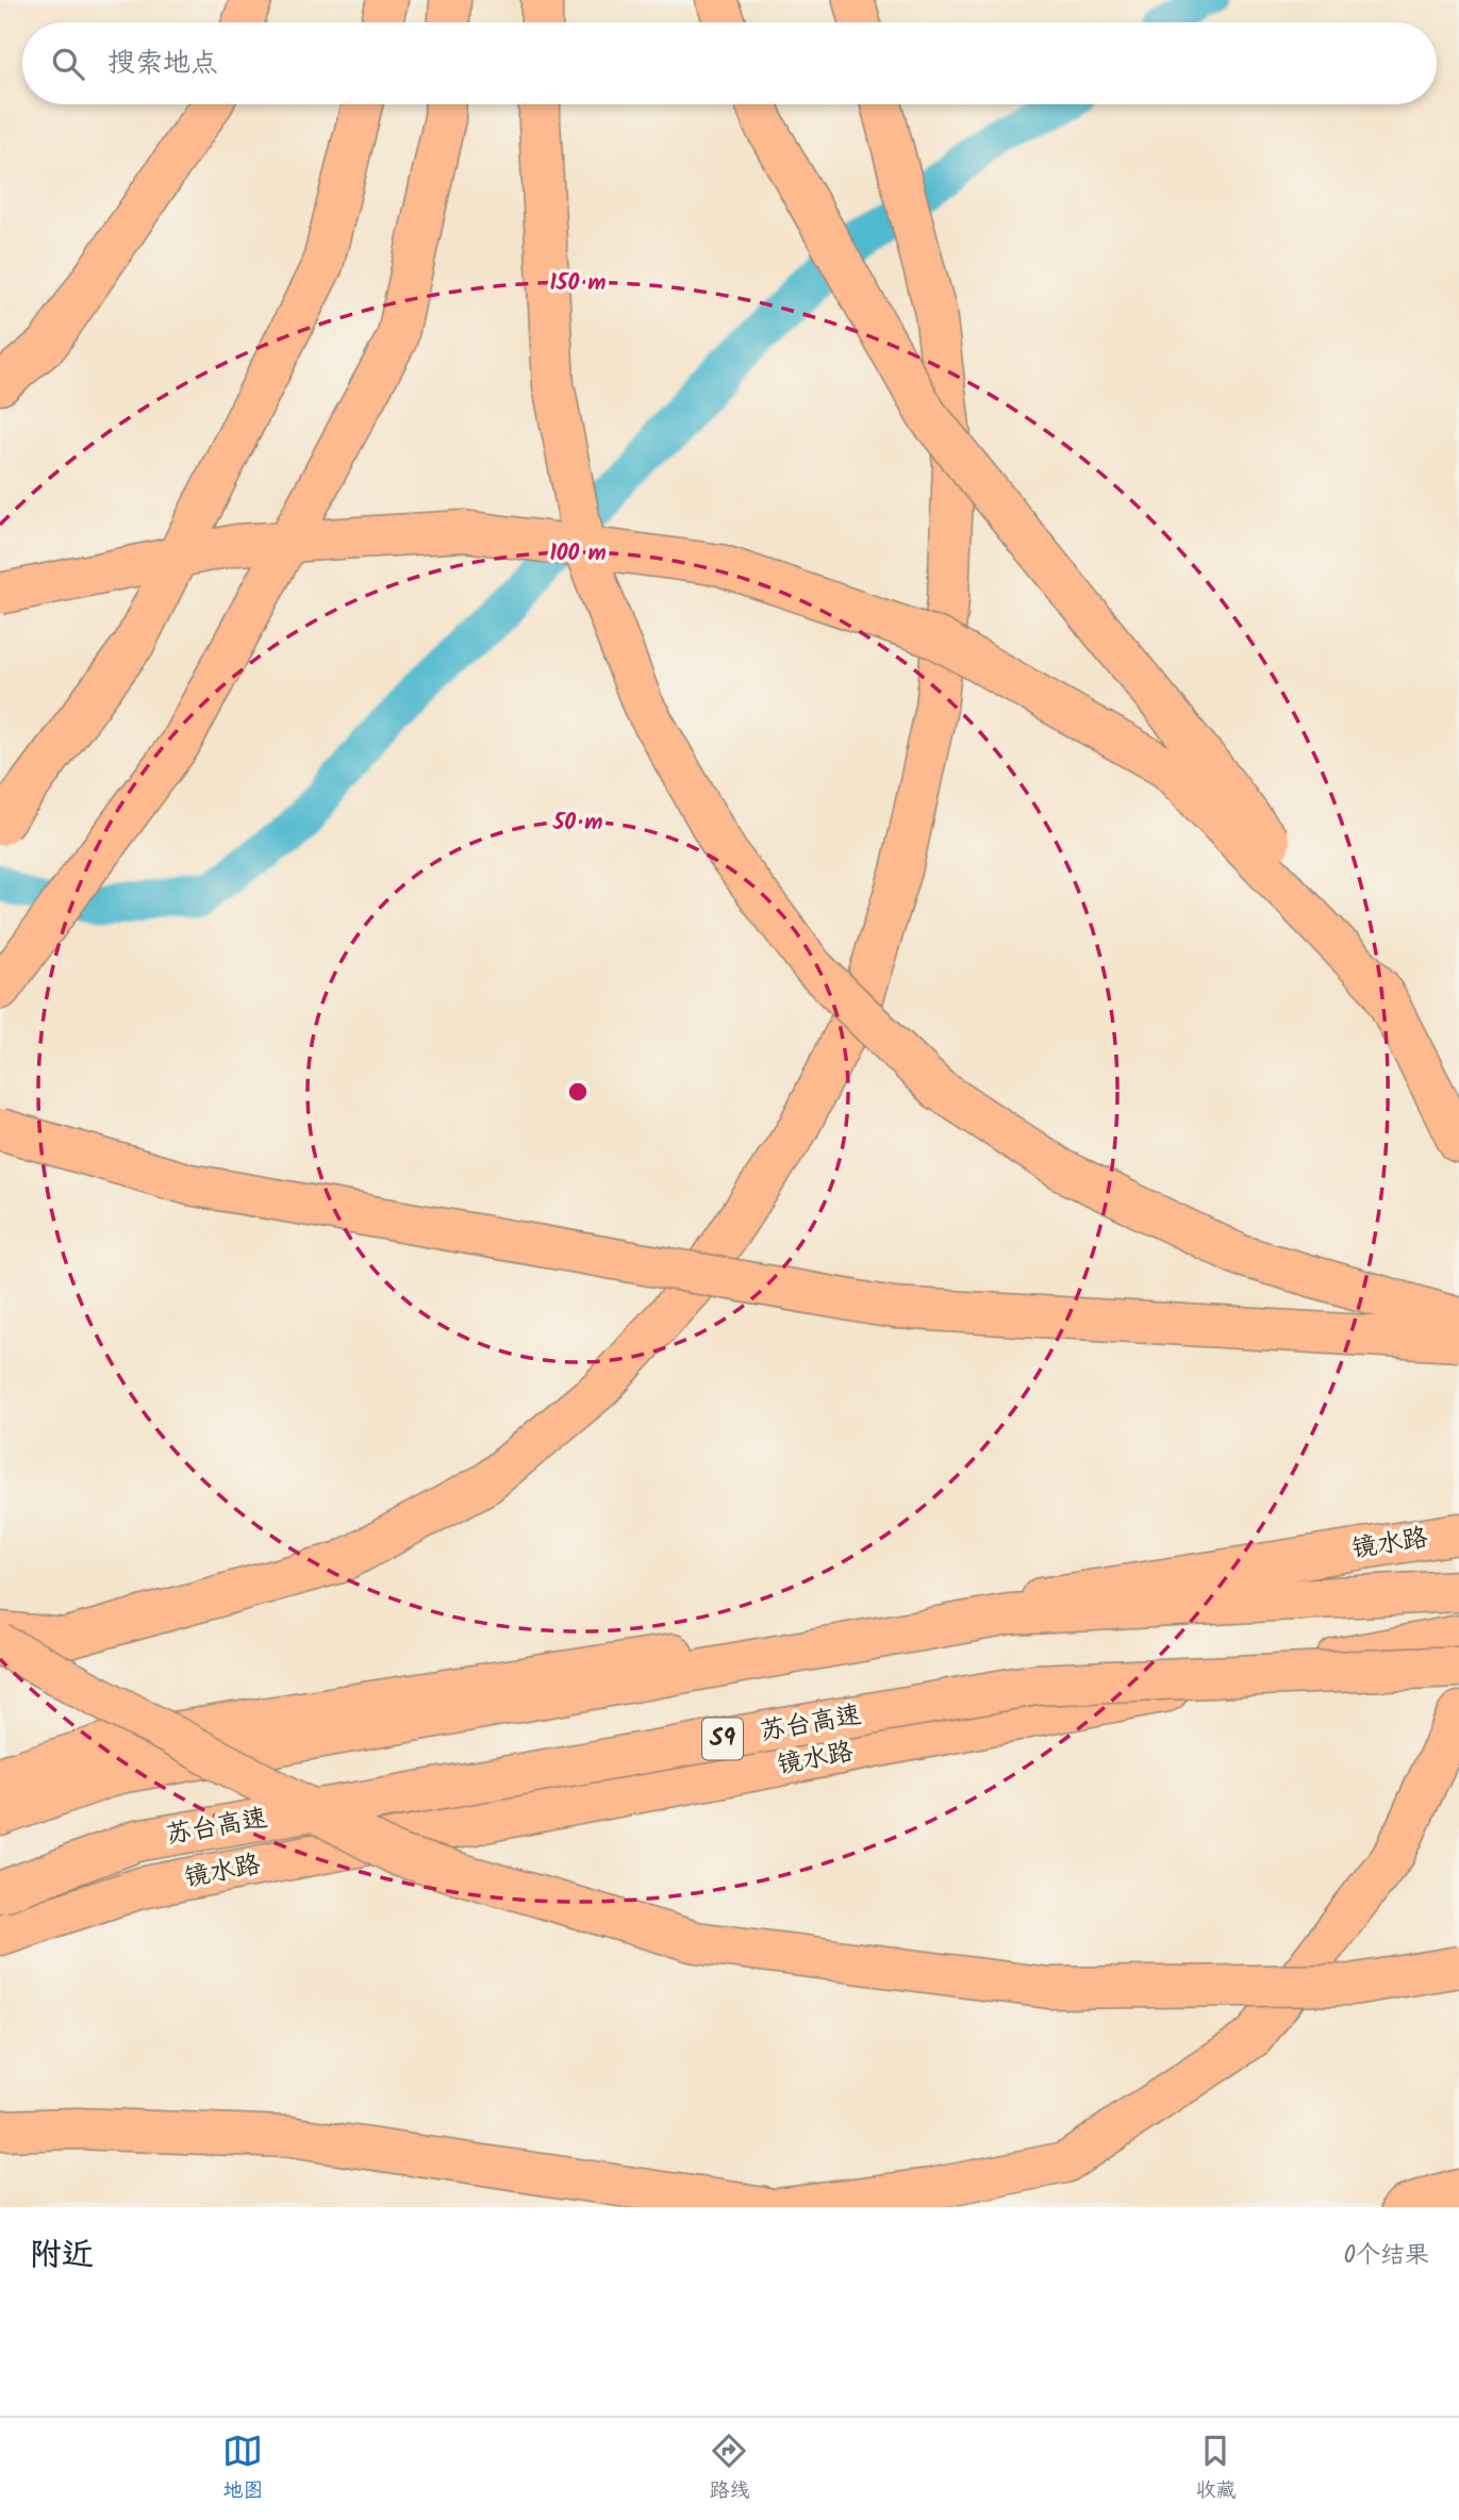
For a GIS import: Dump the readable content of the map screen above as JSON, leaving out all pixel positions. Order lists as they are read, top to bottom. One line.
{"streets":{"main road":["镜水路","苏台高速","S9"]},"page":{"search":"搜索地点","heading":["附近","0个结果"],"nav":["地图","路线","收藏"]},"rings":["150 m","100 m","50 m"]}
